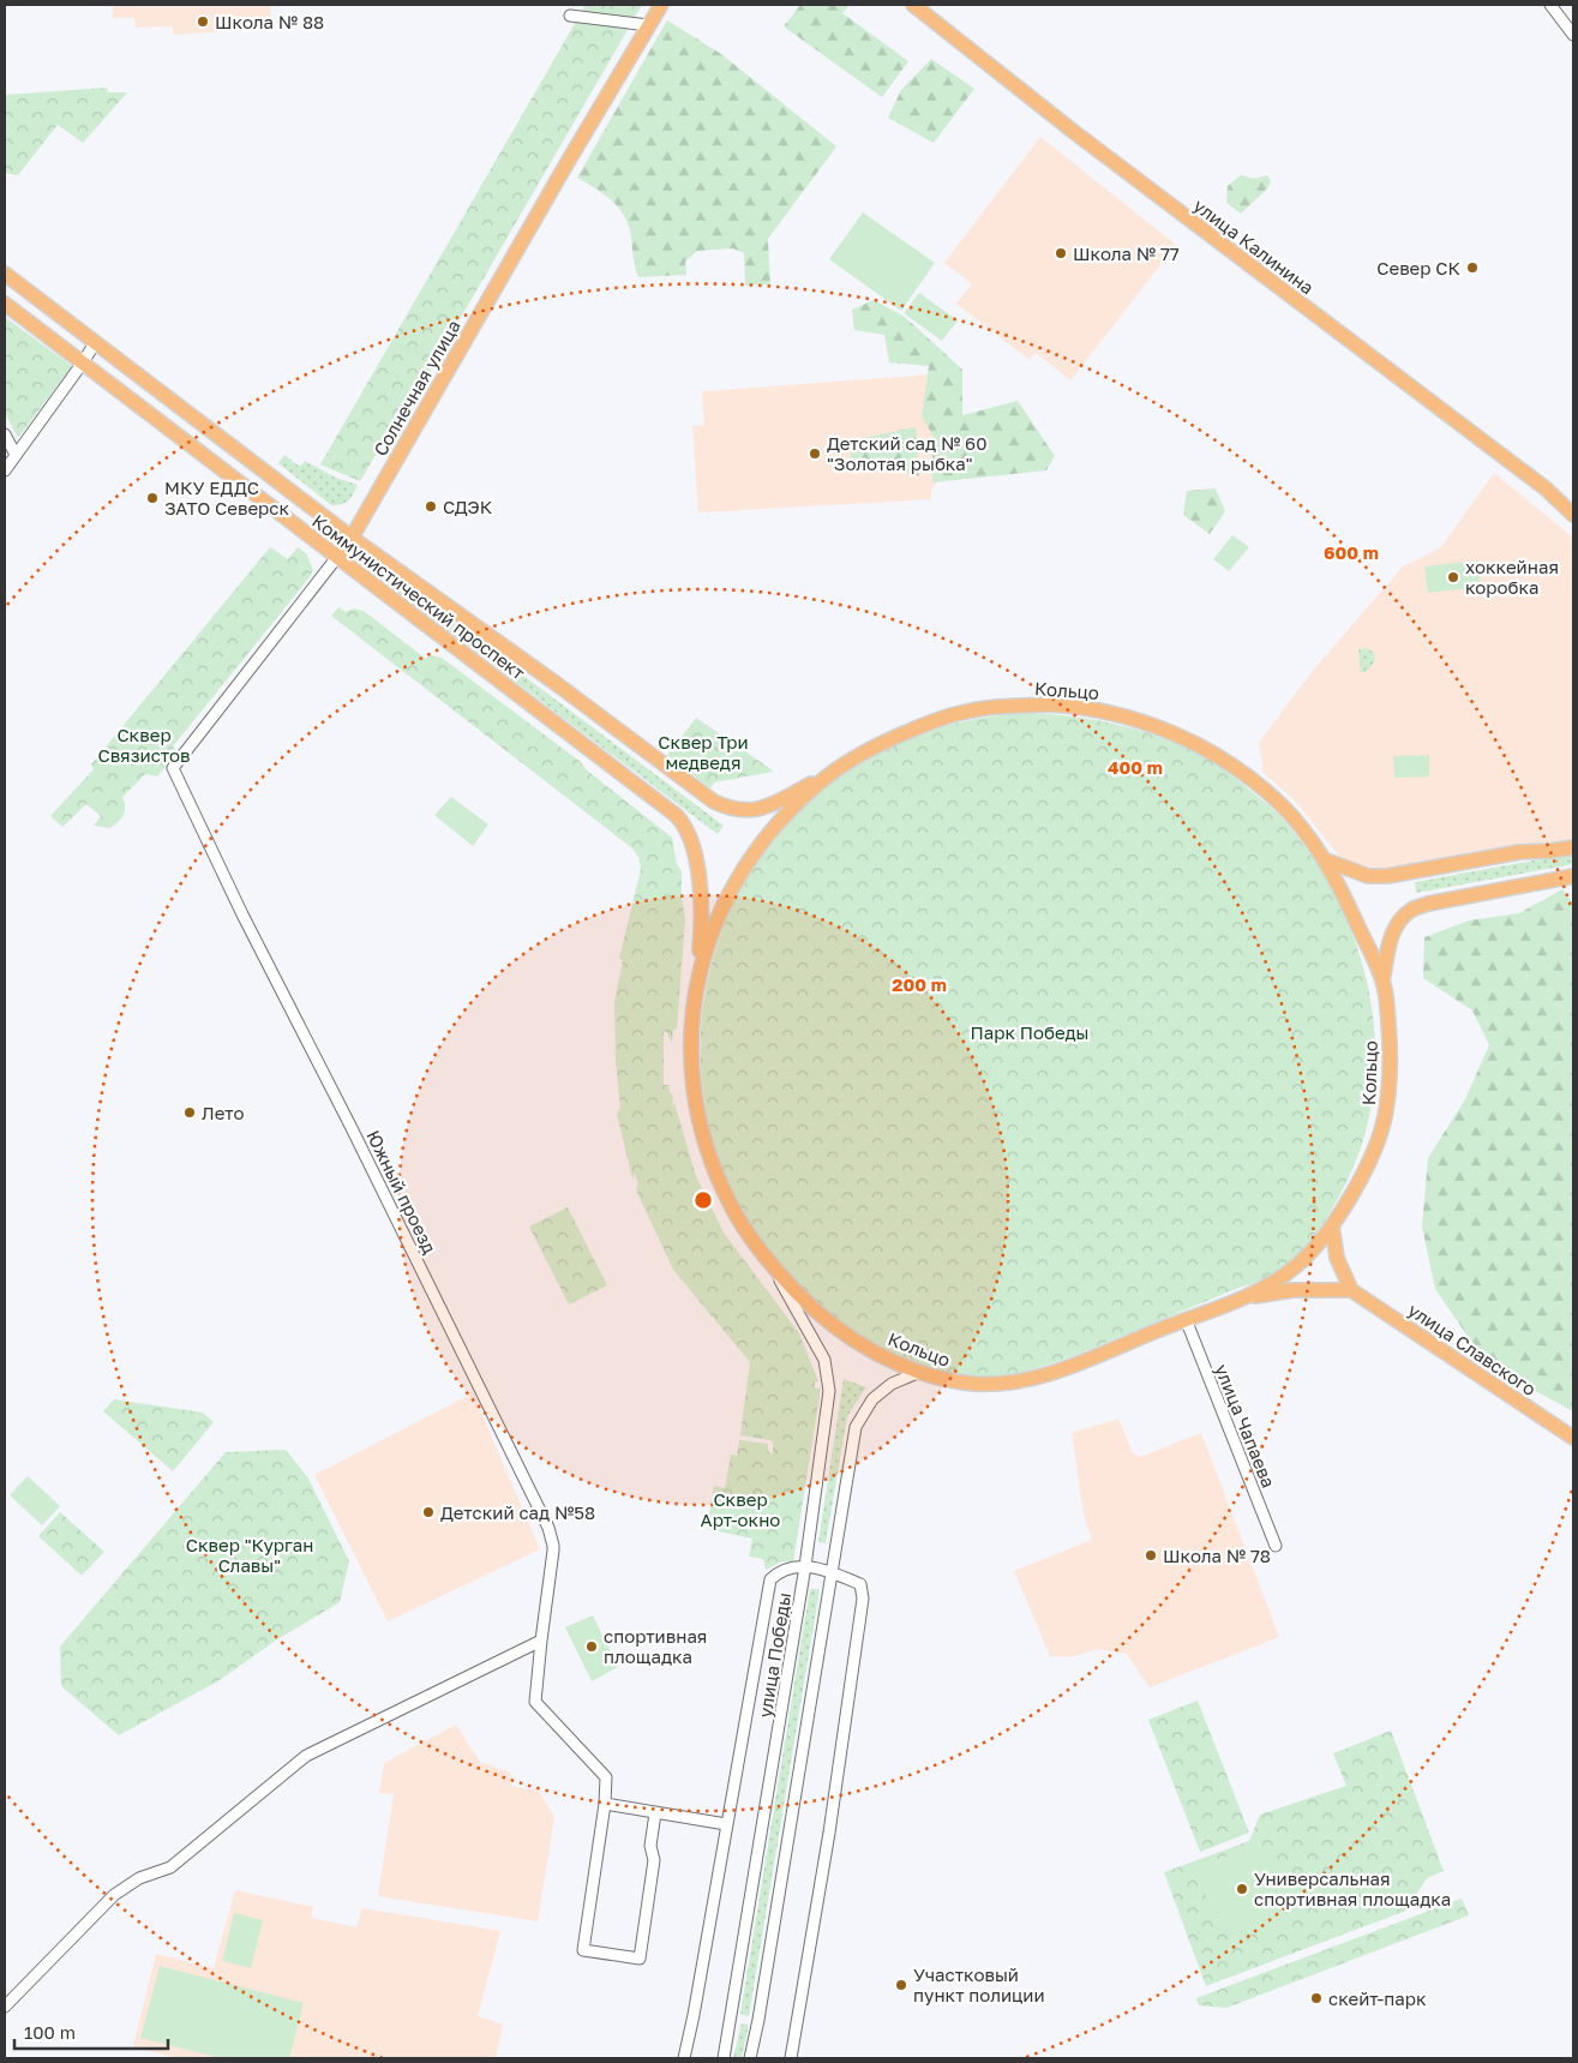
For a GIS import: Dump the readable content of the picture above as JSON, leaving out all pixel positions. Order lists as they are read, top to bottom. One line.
{"streets":{"main road":["улица Калинина","Солнечная улица","Коммунистический проспект","Кольцо","улица Славского"],"street":["Южный проезд","улица Чапаева","улица Победы"]},"crossings":[["Солнечная улица","Коммунистический проспект"],["Солнечная улица","Южный проезд"],["Коммунистический проспект","Кольцо"],["Кольцо","улица Чапаева"],["Кольцо","улица Победы"]],"parks":["Сквер Связистов","Сквер Три медведя","Парк Победы","Сквер Арт-окно","Сквер \"Курган Славы\""],"places":["Школа № 88","Школа № 77","Север СК","Детский сад № 60 \"Золотая рыбка\"","МКУ ЕДДС ЗАТО Северск","СДЭК","хоккейная коробка","Лето","Детский сад №58","Школа № 78","спортивная площадка","Универсальная спортивная площадка","Участковый пункт полиции","скейт-парк"],"scale_bar":"100 m","rings":["600 m","400 m","200 m"]}
